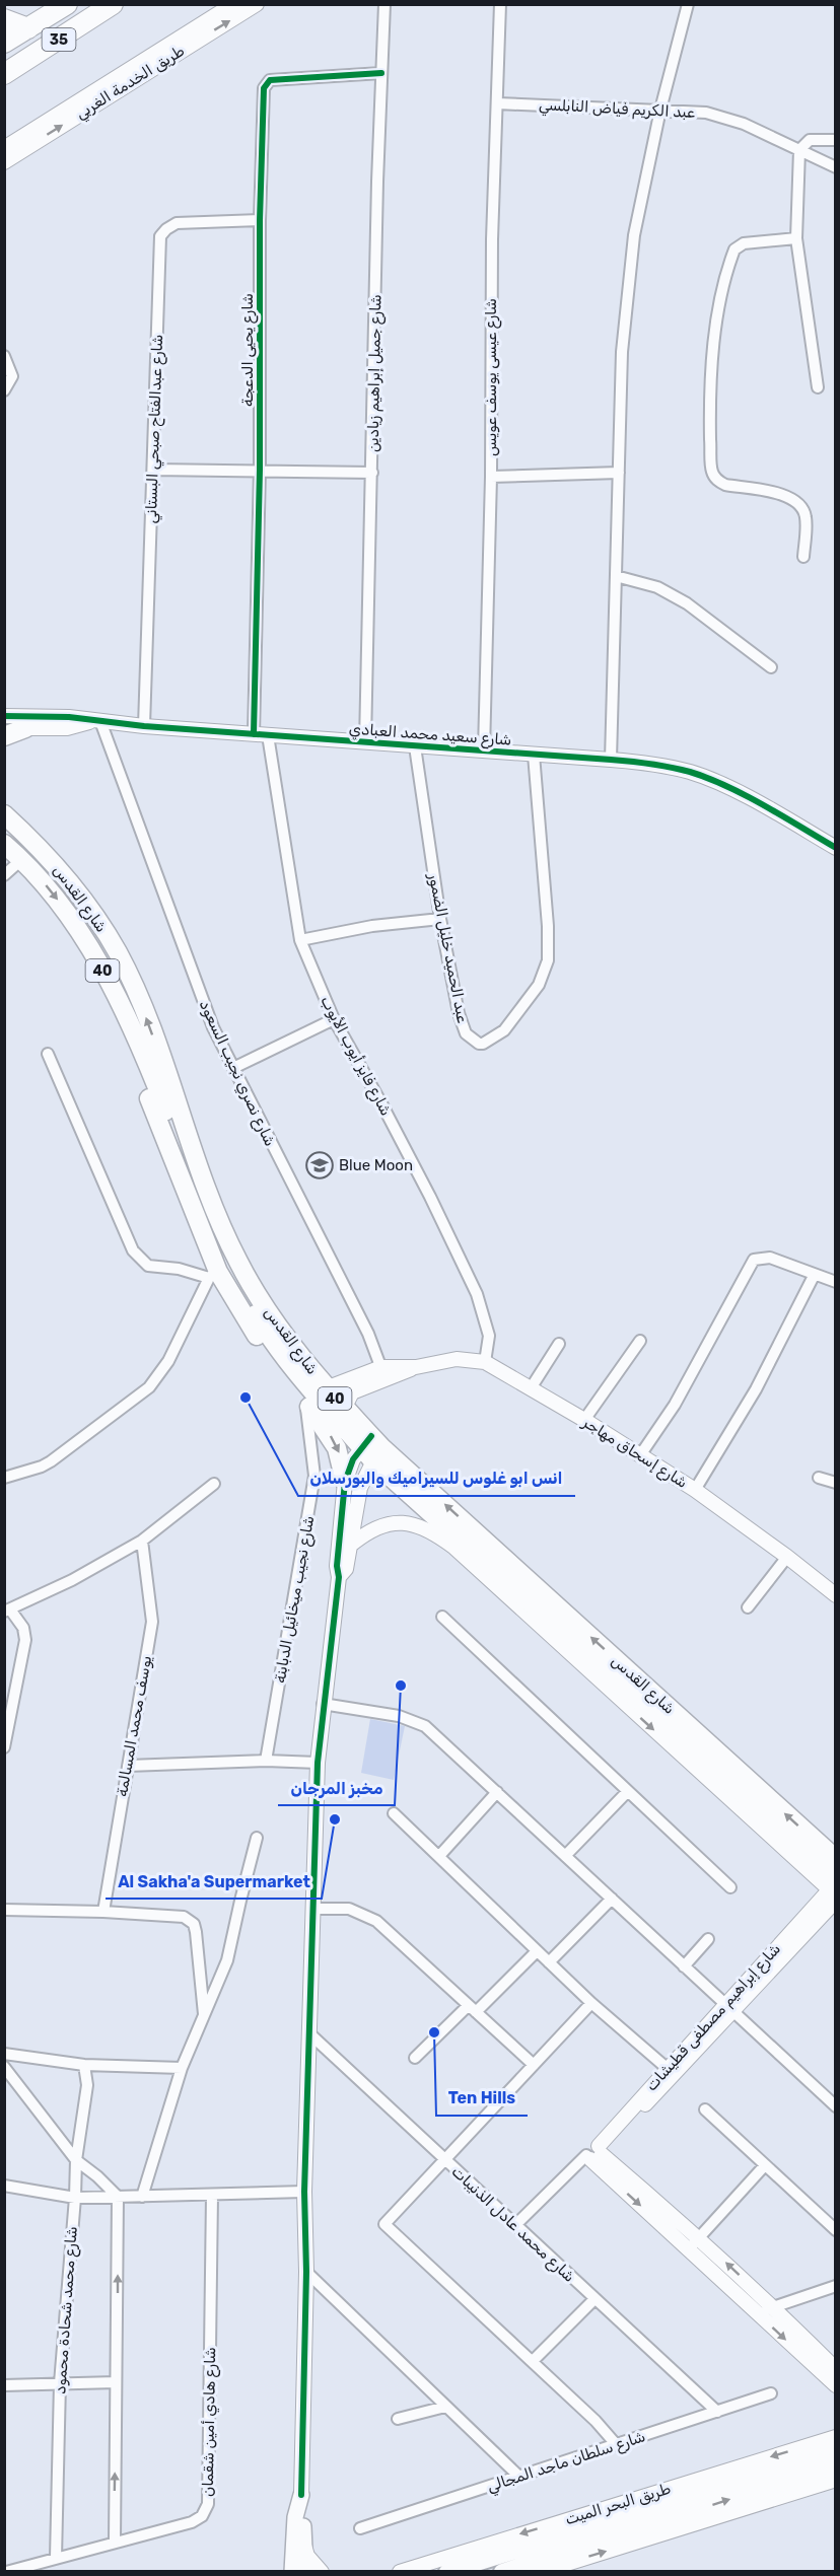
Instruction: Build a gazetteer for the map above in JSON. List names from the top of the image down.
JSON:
{
  "streets": {
    "highway": ["35", "شارع القدس", "40"],
    "main road": ["طريق البحر الميت"],
    "street": [
      "طريق الخدمة الغربي",
      "عبد الكريم فياض النابلسي",
      "شارع يحيى الدعجة",
      "شارع جميل إبراهيم زيادين",
      "شارع عيسى يوسف عويس",
      "شارع عبدالفتاح صبحي البستاني",
      "شارع سعيد محمد العبادي",
      "عبد الحميد خليل الضمور",
      "شارع فايز أيوب الأيوب",
      "شارع نصري نجيب السعود",
      "شارع إسحاق مهاجر",
      "شارع نجيب ميخائيل الدبابنة",
      "يوسف محمد المسالمة",
      "شارع إبراهيم مصطفى قطيشات",
      "شارع محمد عادل الذنيبات",
      "شارع محمد شحادة محمود",
      "شارع هادي أمين شقمان",
      "شارع سلطان ماجد المجالي"
    ]
  },
  "crossings": [
    ["عبد الكريم فياض النابلسي", "شارع عيسى يوسف عويس"],
    ["شارع يحيى الدعجة", "شارع جميل إبراهيم زيادين"],
    ["شارع يحيى الدعجة", "شارع عبدالفتاح صبحي البستاني"],
    ["شارع يحيى الدعجة", "شارع سعيد محمد العبادي"],
    ["شارع يحيى الدعجة", "شارع فايز أيوب الأيوب"],
    ["شارع جميل إبراهيم زيادين", "شارع سعيد محمد العبادي"],
    ["شارع عيسى يوسف عويس", "شارع سعيد محمد العبادي"],
    ["شارع عبدالفتاح صبحي البستاني", "شارع سعيد محمد العبادي"],
    ["شارع سعيد محمد العبادي", "عبد الحميد خليل الضمور"],
    ["شارع سعيد محمد العبادي", "شارع فايز أيوب الأيوب"],
    ["شارع سعيد محمد العبادي", "شارع نصري نجيب السعود"],
    ["شارع القدس", "شارع إسحاق مهاجر"],
    ["شارع القدس", "شارع إبراهيم مصطفى قطيشات"],
    ["شارع فايز أيوب الأيوب", "شارع إسحاق مهاجر"],
    ["شارع نصري نجيب السعود", "شارع إسحاق مهاجر"],
    ["شارع محمد عادل الذنيبات", "شارع سلطان ماجد المجالي"],
    ["شارع محمد شحادة محمود", "شارع هادي أمين شقمان"]
  ],
  "places": {
    "school or university": ["Blue Moon"],
    "other": [
      "انس ابو غلوس للسيراميك والبورسلان",
      "مخبز المرجان",
      "Al Sakha'a Supermarket",
      "Ten Hills"
    ]
  }
}
